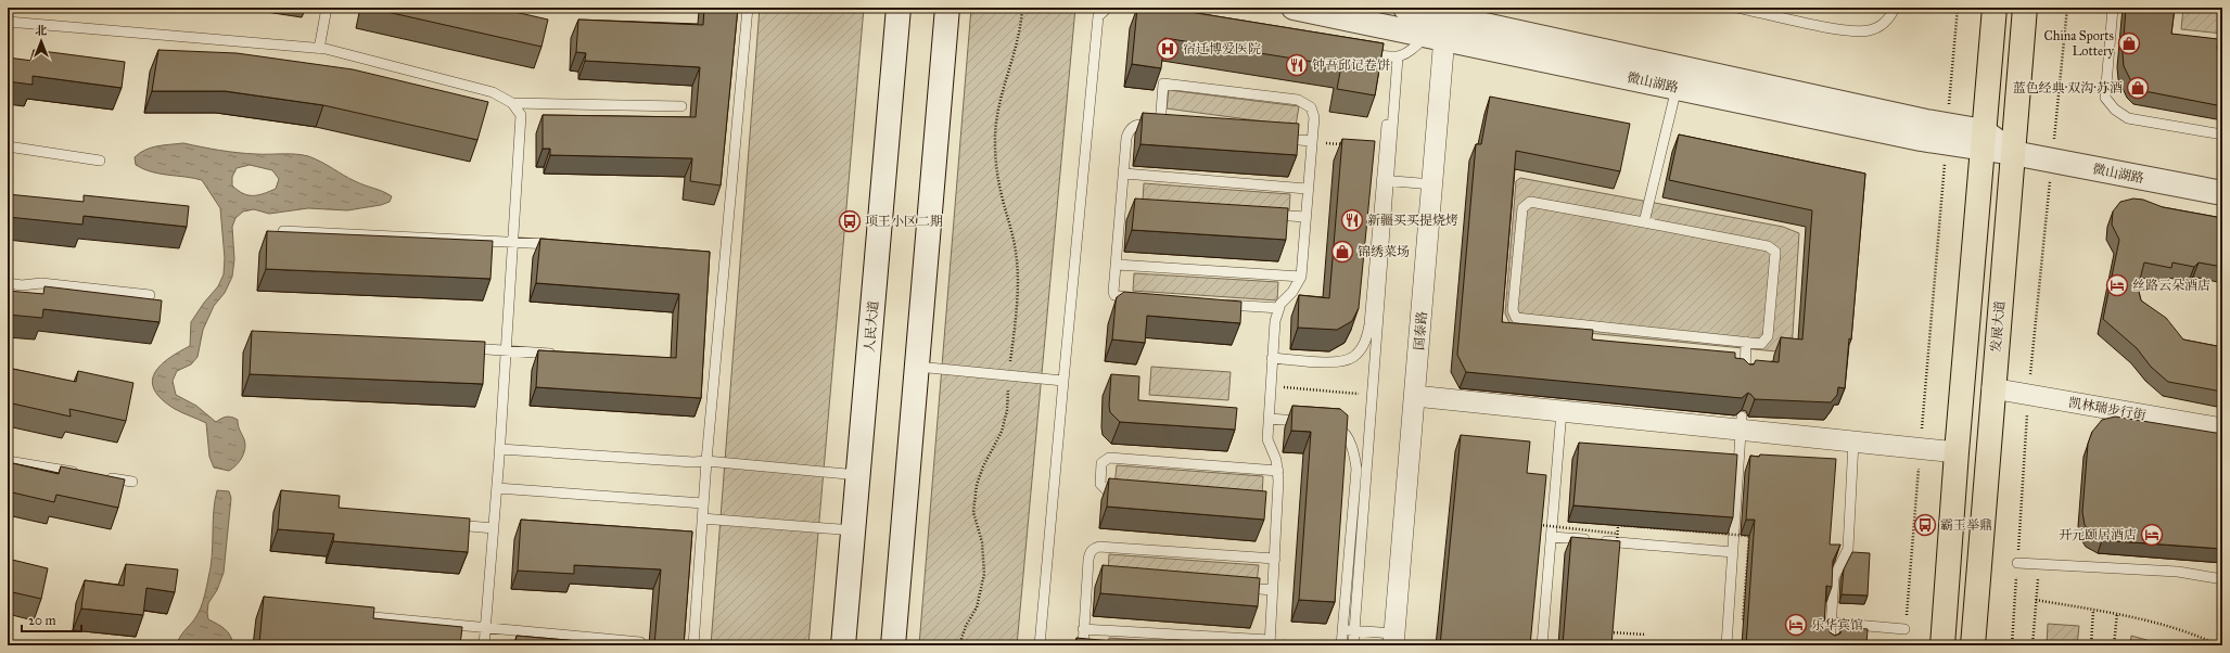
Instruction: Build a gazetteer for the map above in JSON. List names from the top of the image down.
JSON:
{
  "streets": {
    "main road": ["发展大道"],
    "street": [
      "微山湖路",
      "人民大道",
      "国泰路",
      "凯林瑞步行街"
    ]
  },
  "crossings": [
    ["微山湖路", "发展大道"],
    ["微山湖路", "国泰路"],
    ["发展大道", "凯林瑞步行街"]
  ],
  "places": {
    "shop": ["China Sports Lottery", "蓝色经典·双沟·苏酒", "锦绣菜场"],
    "hospital": ["宿迁博爱医院"],
    "restaurant": ["钟吾邱记卷饼", "新疆买买提烧烤"],
    "bus stop": ["项王小区二期", "霸王举鼎"],
    "hotel": ["丝路云朵酒店", "开元颐居酒店", "乐华宾馆"]
  },
  "scale_bar": "20 m",
  "north": "top"
}
